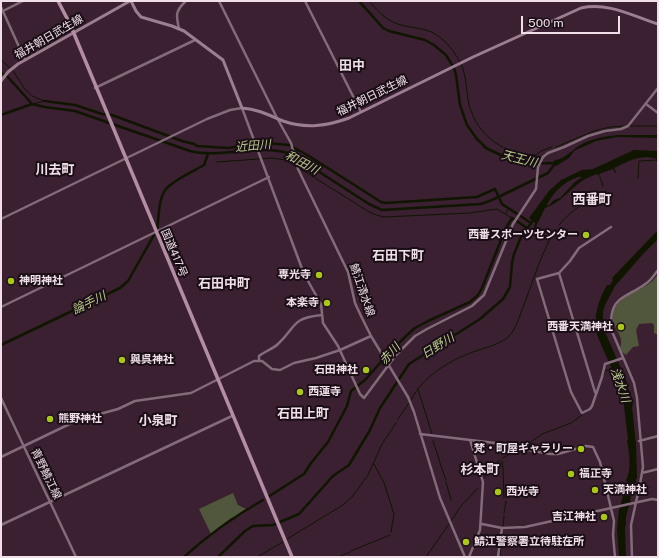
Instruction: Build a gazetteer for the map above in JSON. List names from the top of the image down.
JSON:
{
  "streets": {
    "highway": ["国道417号"],
    "main road": ["福井朝日武生線"],
    "street": ["鯖江清水線", "青野鯖江線"]
  },
  "crossings": [
    ["福井朝日武生線", "国道417号"],
    ["福井朝日武生線", "鯖江清水線"]
  ],
  "districts": [
    "田中",
    "川去町",
    "西番町",
    "石田下町",
    "石田中町",
    "石田上町",
    "小泉町",
    "杉本町"
  ],
  "water": [
    "近田川",
    "天王川",
    "和田川",
    "論手川",
    "日野川",
    "赤川",
    "浅水川"
  ],
  "places": [
    "西番スポーツセンター",
    "専光寺",
    "神明神社",
    "本楽寺",
    "西番天満神社",
    "與呉神社",
    "石田神社",
    "西蓮寺",
    "熊野神社",
    "梵・町屋ギャラリー",
    "福正寺",
    "天満神社",
    "西光寺",
    "吉江神社",
    "鯖江警察署立待駐在所"
  ],
  "scale_bar": "500 m"
}
